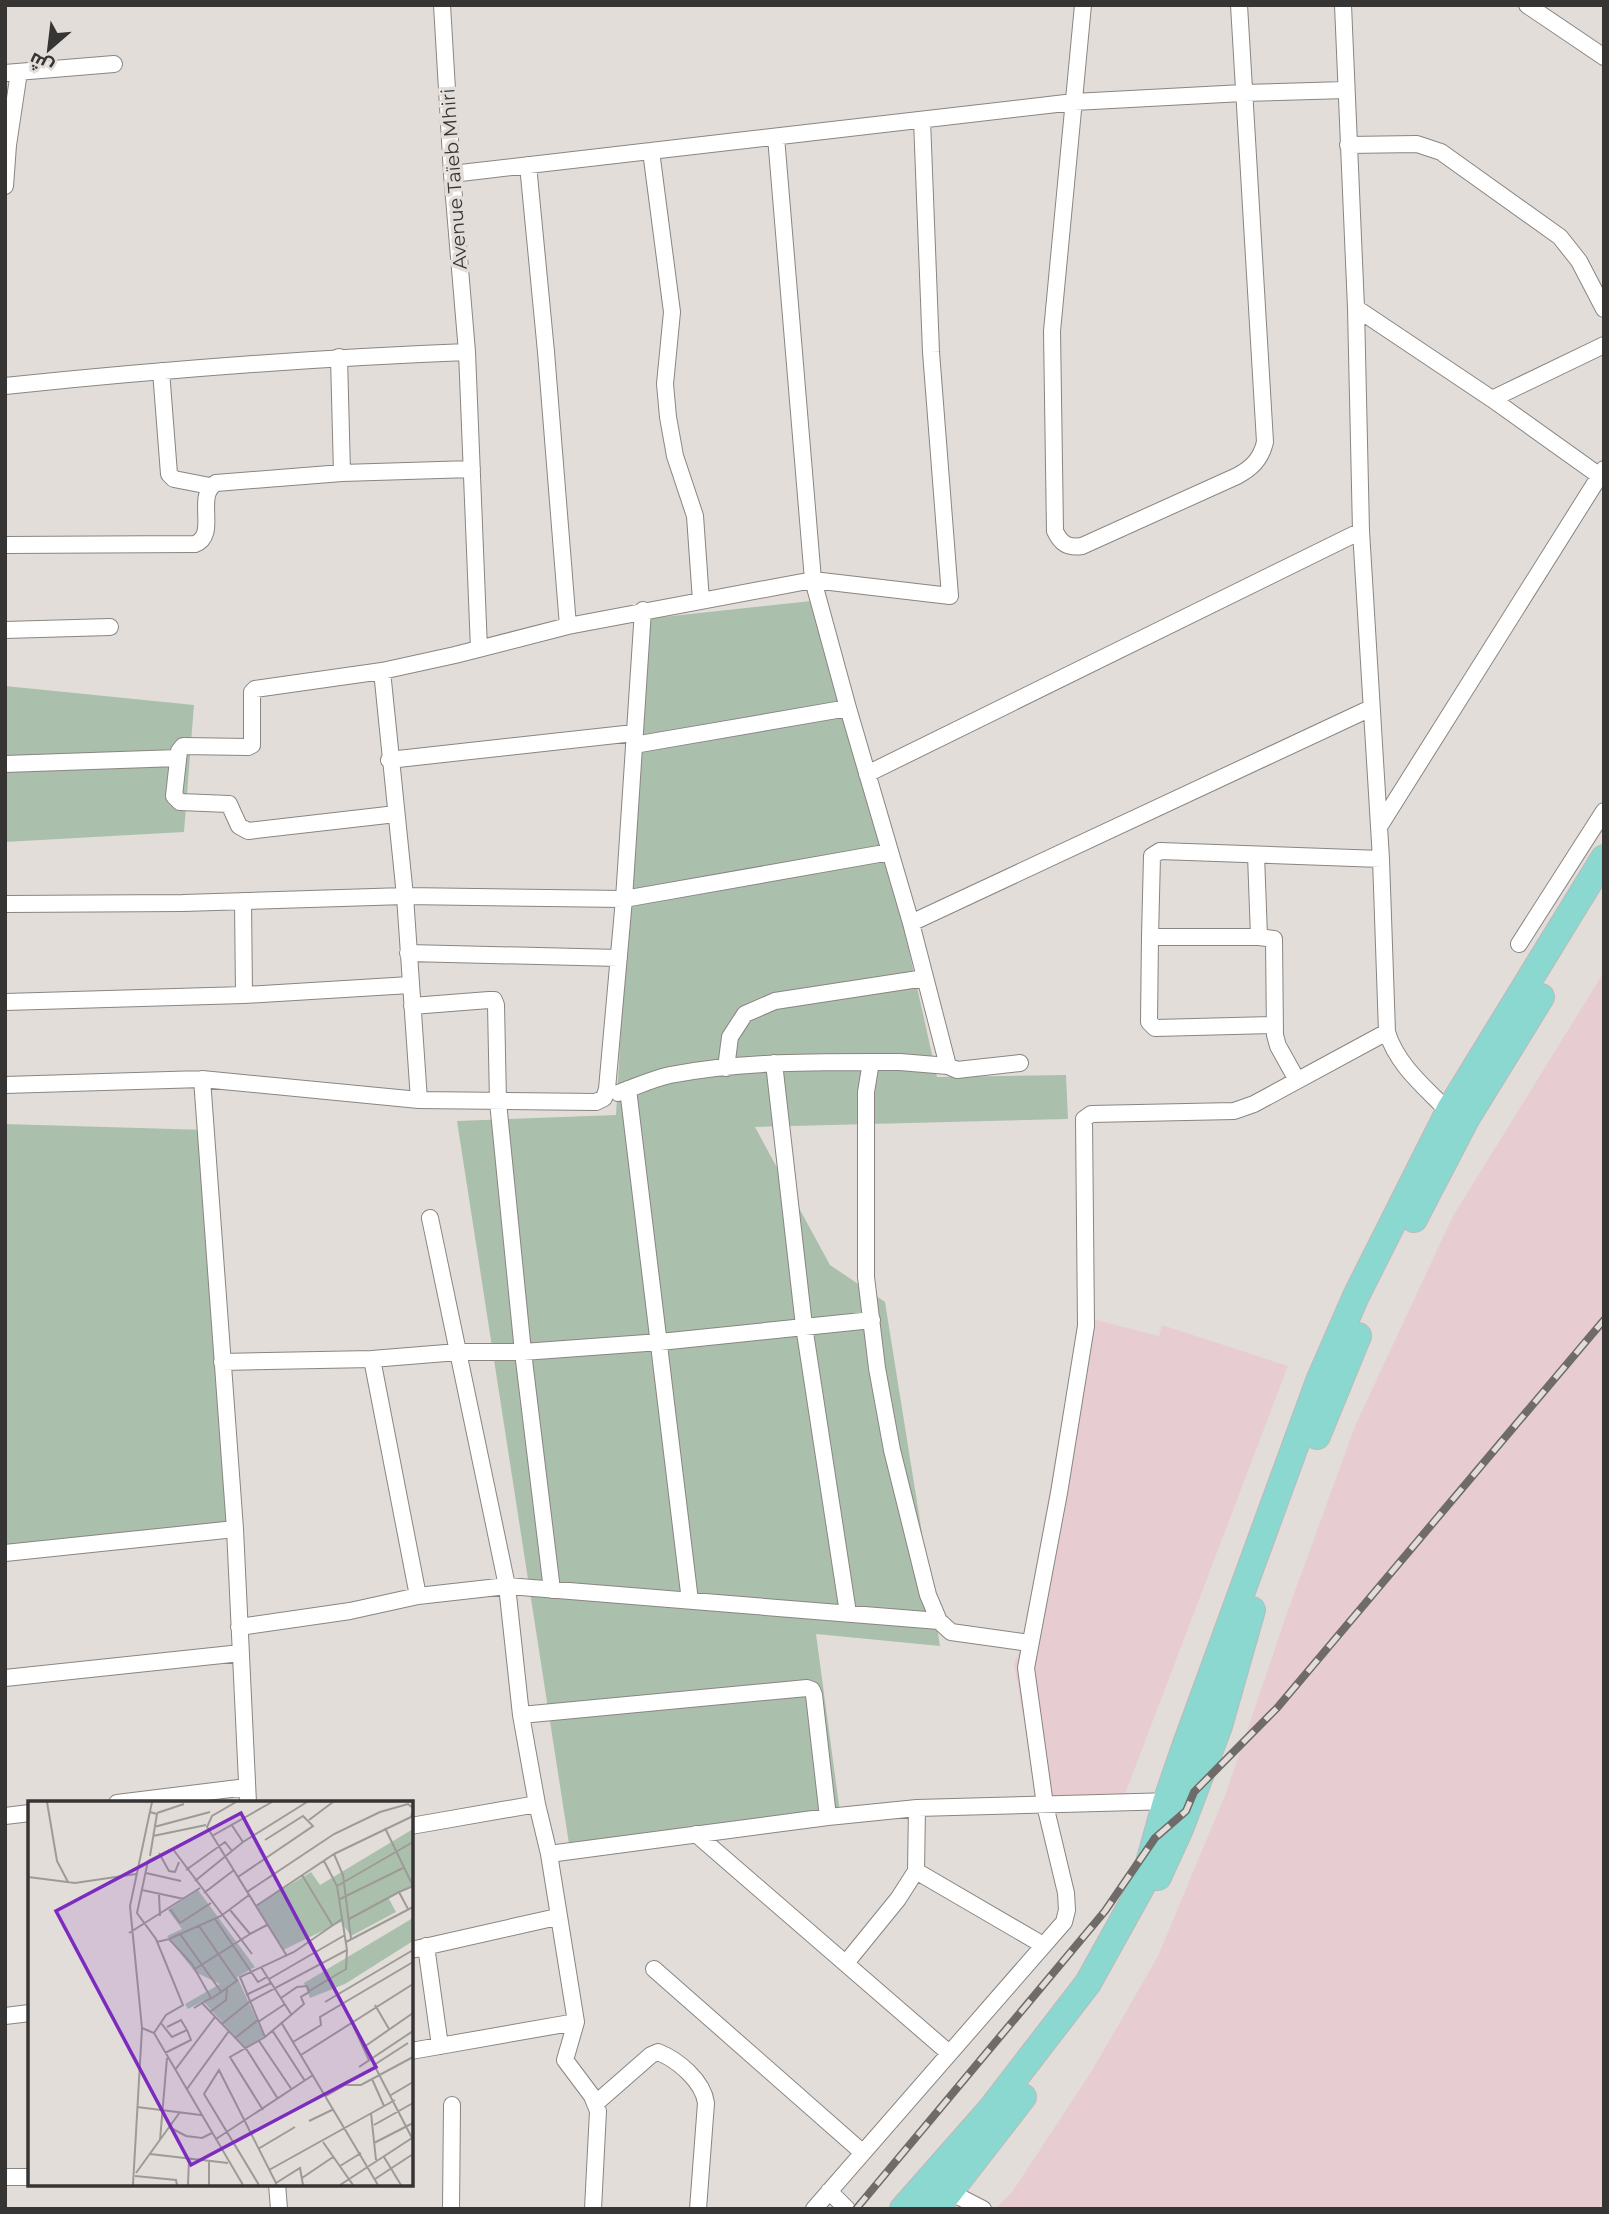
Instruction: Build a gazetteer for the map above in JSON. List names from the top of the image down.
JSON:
{
  "streets": {
    "street": ["Avenue Taïeb Mhiri"]
  },
  "north": "bottom left"
}
